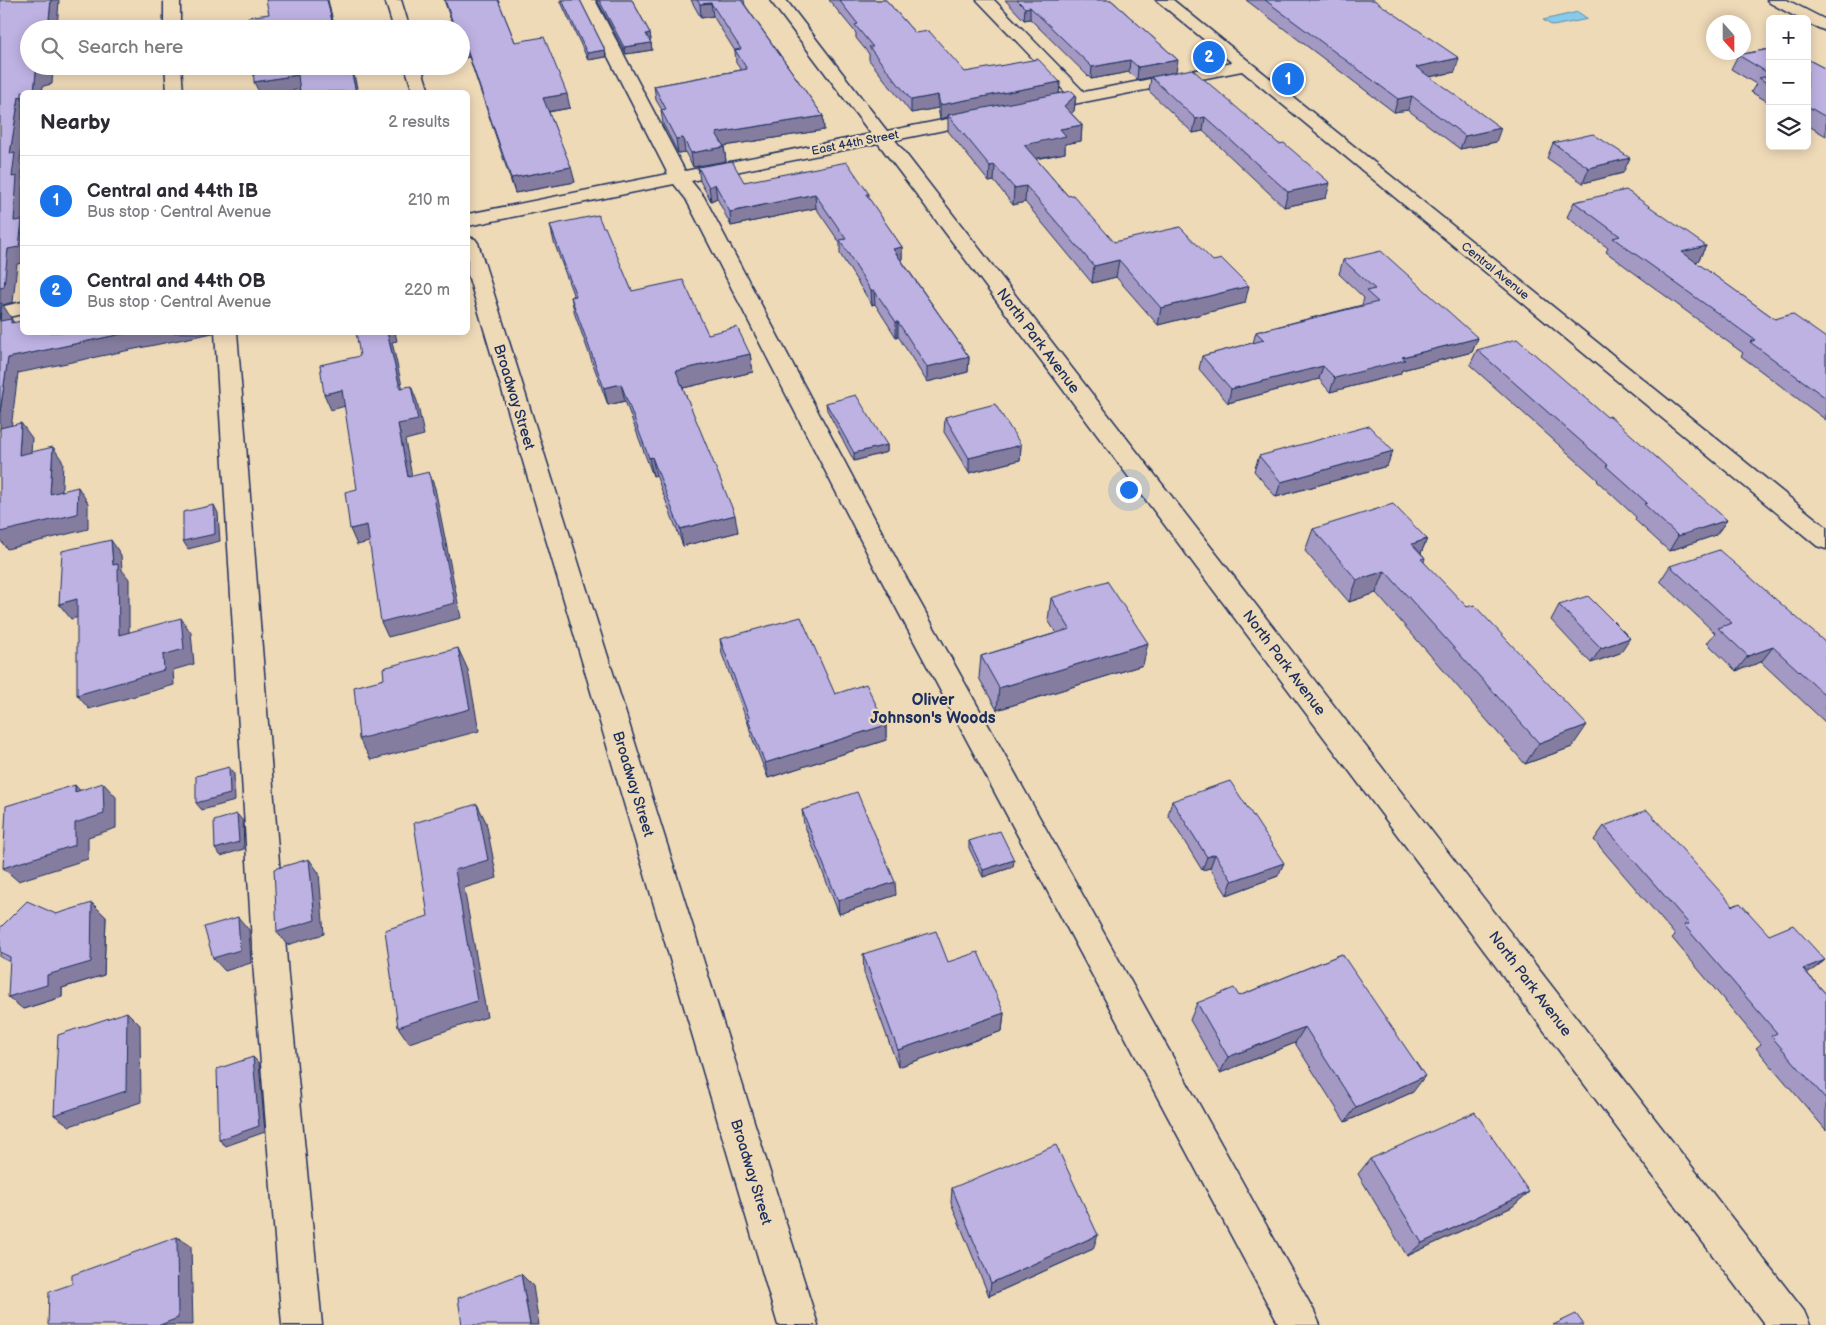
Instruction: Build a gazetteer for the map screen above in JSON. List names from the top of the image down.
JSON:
{
  "streets": {
    "street": [
      "East 44th Street",
      "Central Avenue",
      "North Park Avenue",
      "Broadway Street"
    ]
  },
  "crossings": [
    ["East 44th Street", "North Park Avenue"]
  ],
  "districts": ["Oliver Johnson's Woods"],
  "north": "bottom",
  "page": {
    "map_buttons": ["+", "−"],
    "search": "Search here",
    "pins": ["2", "1"],
    "heading": ["Nearby", "2 results"],
    "list": [
      {
        "mark": "1",
        "name": "Central and 44th IB",
        "note": "Bus stop · Central Avenue",
        "value": "210 m"
      },
      {
        "mark": "2",
        "name": "Central and 44th OB",
        "note": "Bus stop · Central Avenue",
        "value": "220 m"
      }
    ]
  }
}
